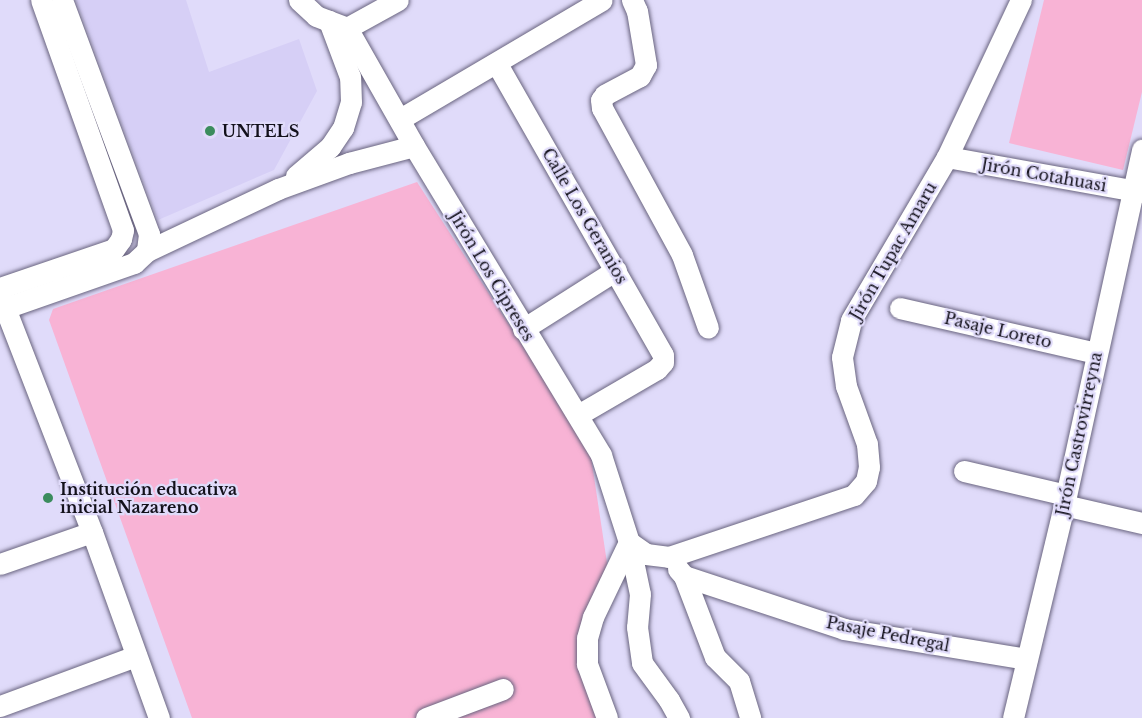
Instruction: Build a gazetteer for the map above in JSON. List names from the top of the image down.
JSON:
{
  "streets": {
    "street": [
      "Jirón Cotahuasi",
      "Calle Los Geranios",
      "Jirón Tupac Amaru",
      "Jirón Los Cipreses",
      "Pasaje Loreto",
      "Jirón Castrovirreyna",
      "Pasaje Pedregal"
    ]
  },
  "crossings": [
    ["Jirón Cotahuasi", "Jirón Tupac Amaru"],
    ["Jirón Cotahuasi", "Jirón Castrovirreyna"],
    ["Calle Los Geranios", "Jirón Los Cipreses"],
    ["Pasaje Loreto", "Jirón Castrovirreyna"],
    ["Jirón Castrovirreyna", "Pasaje Pedregal"]
  ],
  "places": ["UNTELS", "Institución educativa inicial Nazareno"]
}
